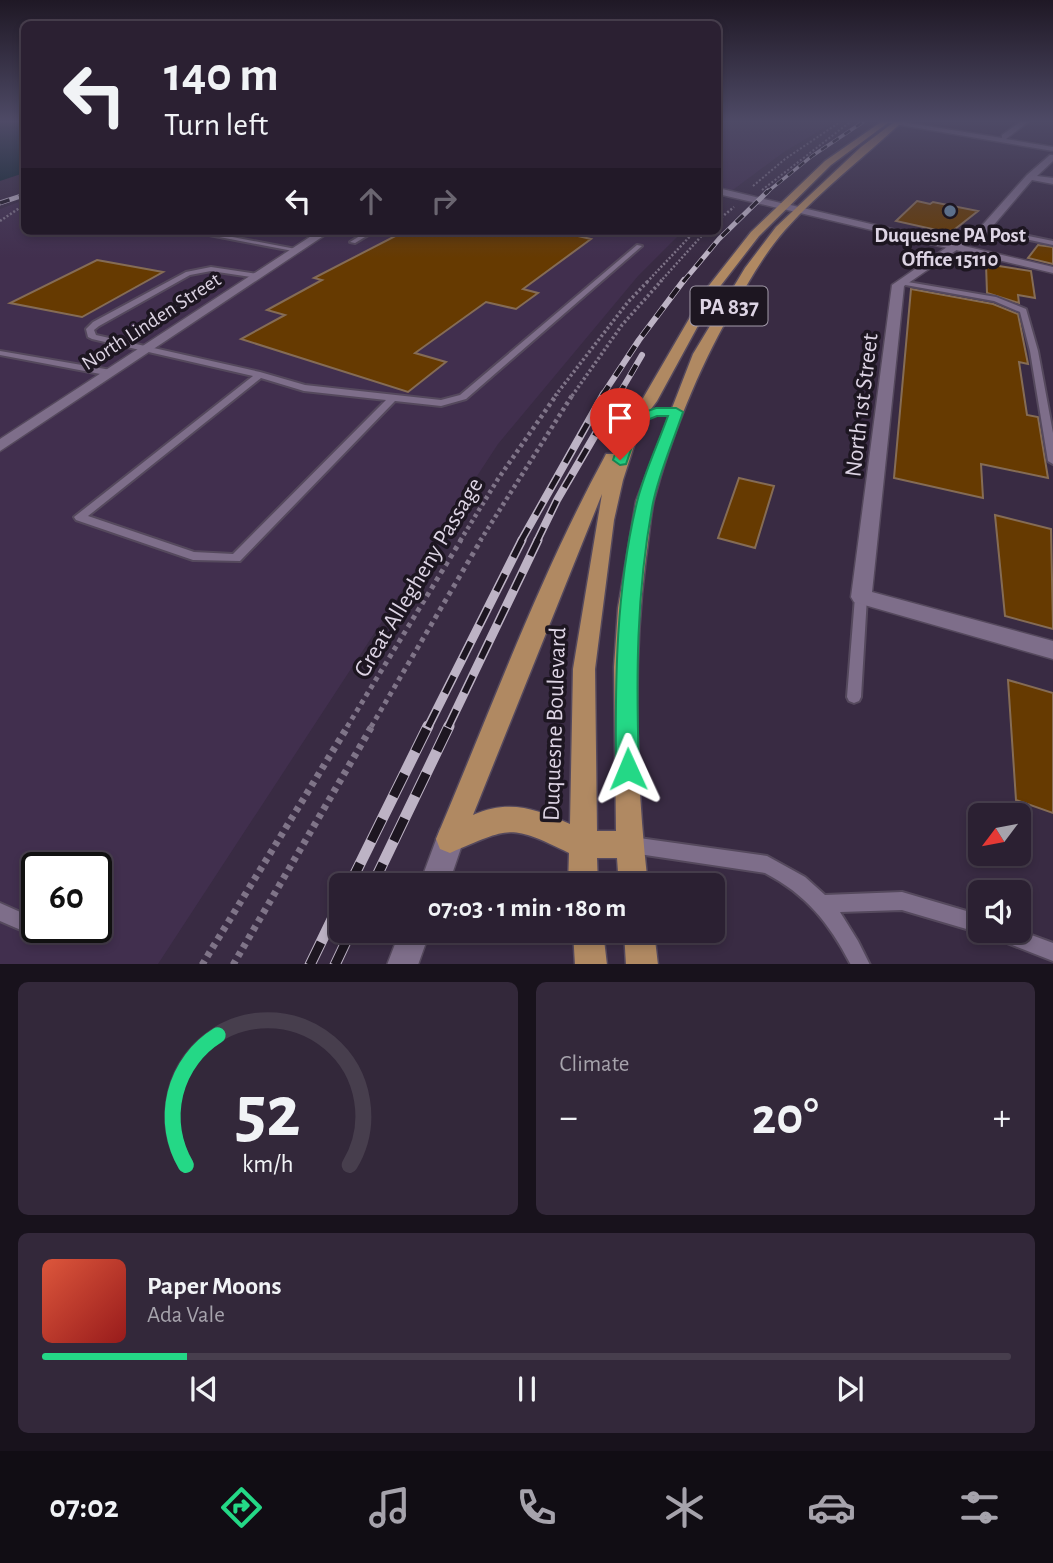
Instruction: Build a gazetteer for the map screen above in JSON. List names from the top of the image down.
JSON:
{
  "streets": {
    "main road": ["PA 837", "Duquesne Boulevard"],
    "street": ["North Linden Street", "North 1st Street"],
    "path": ["Great Allegheny Passage"]
  },
  "crossings": [
    ["PA 837", "Duquesne Boulevard"]
  ],
  "places": ["Duquesne PA Post Office 15110"],
  "north": "bottom left",
  "page": {
    "turn": ["140 m", "Turn left"],
    "limit": "60",
    "trip": "07:03 · 1 min · 180 m",
    "tile": "Climate",
    "heat": ["−", "20°", "+"],
    "song": ["Paper Moons", "Ada Vale"],
    "tabs": "07:02",
    "gauge": ["52", "km/h"]
  }
}
